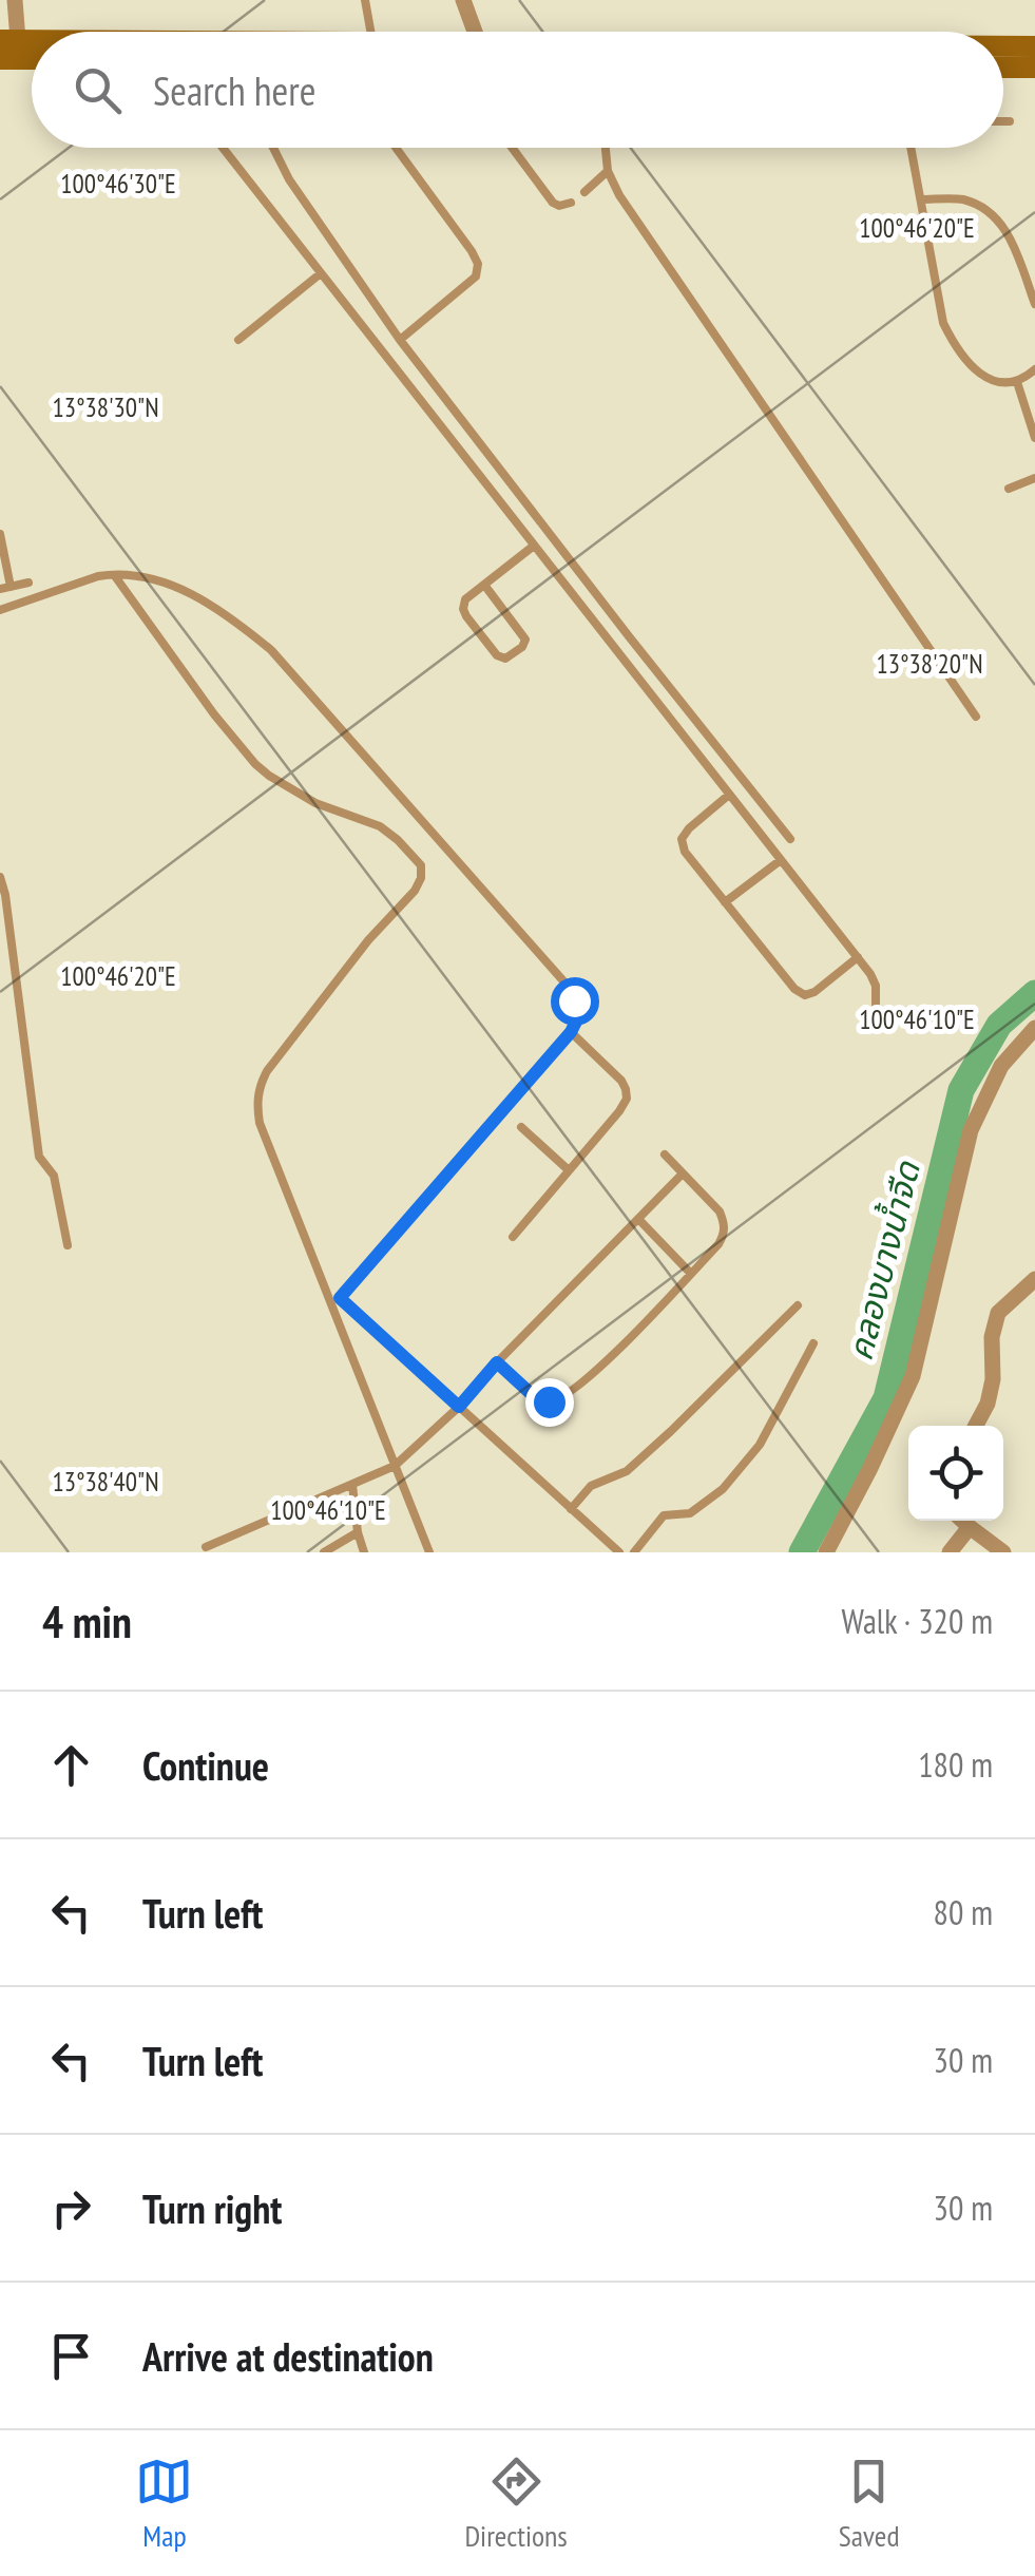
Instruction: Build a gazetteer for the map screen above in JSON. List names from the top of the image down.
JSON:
{
  "water": ["คลองบางน้ำจืด"],
  "page": {
    "search": "Search here",
    "heading": ["4 min", "Walk · 320 m"],
    "list": [
      ["Continue", "180 m"],
      ["Turn left", "80 m"],
      ["Turn left", "30 m"],
      ["Turn right", "30 m"],
      "Arrive at destination"
    ],
    "nav": ["Map", "Directions", "Saved"]
  },
  "coordinates": [
    "100°46'30\"E",
    "100°46'20\"E",
    "13°38'30\"N",
    "13°38'20\"N",
    "100°46'10\"E",
    "13°38'40\"N"
  ]
}
